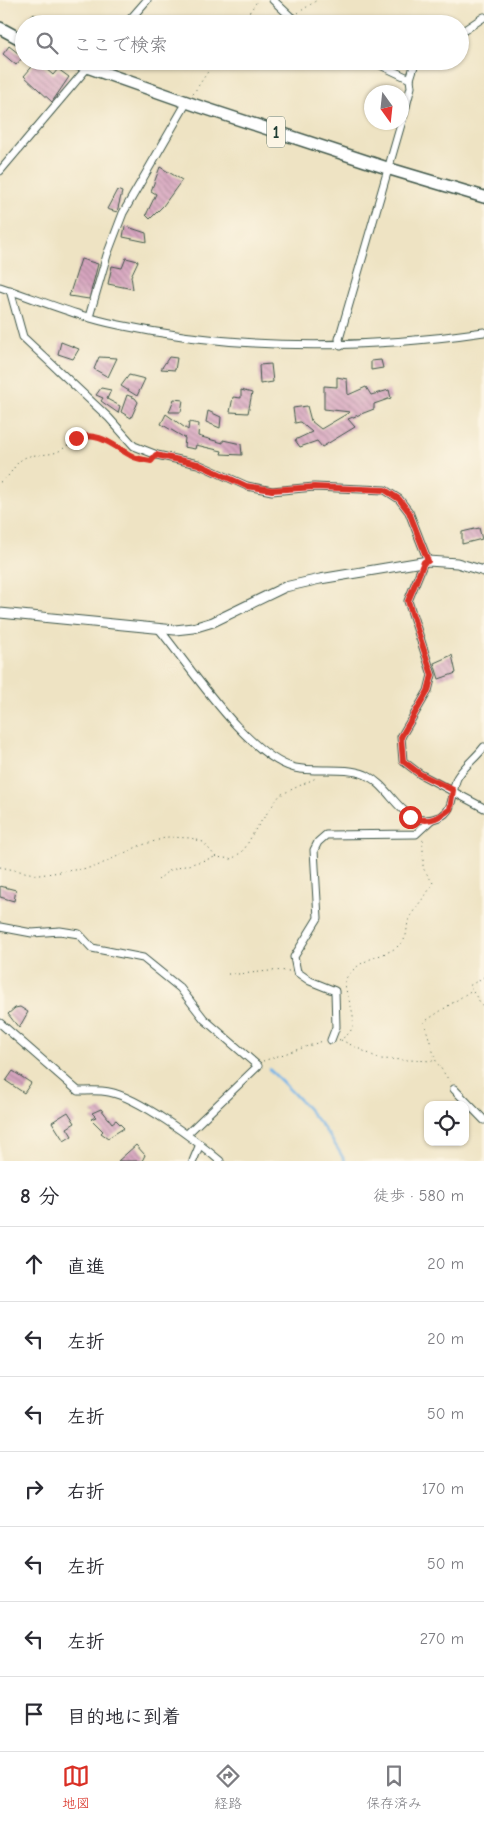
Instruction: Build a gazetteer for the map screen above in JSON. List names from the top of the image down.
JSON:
{
  "streets": {
    "main road": ["1"]
  },
  "north": "bottom",
  "page": {
    "search": "ここで検索",
    "heading": ["8 分", "徒歩 · 580 m"],
    "list": [
      ["直進", "20 m"],
      ["左折", "20 m"],
      ["左折", "50 m"],
      ["右折", "170 m"],
      ["左折", "50 m"],
      ["左折", "270 m"],
      "目的地に到着"
    ],
    "nav": ["地図", "経路", "保存済み"]
  }
}
